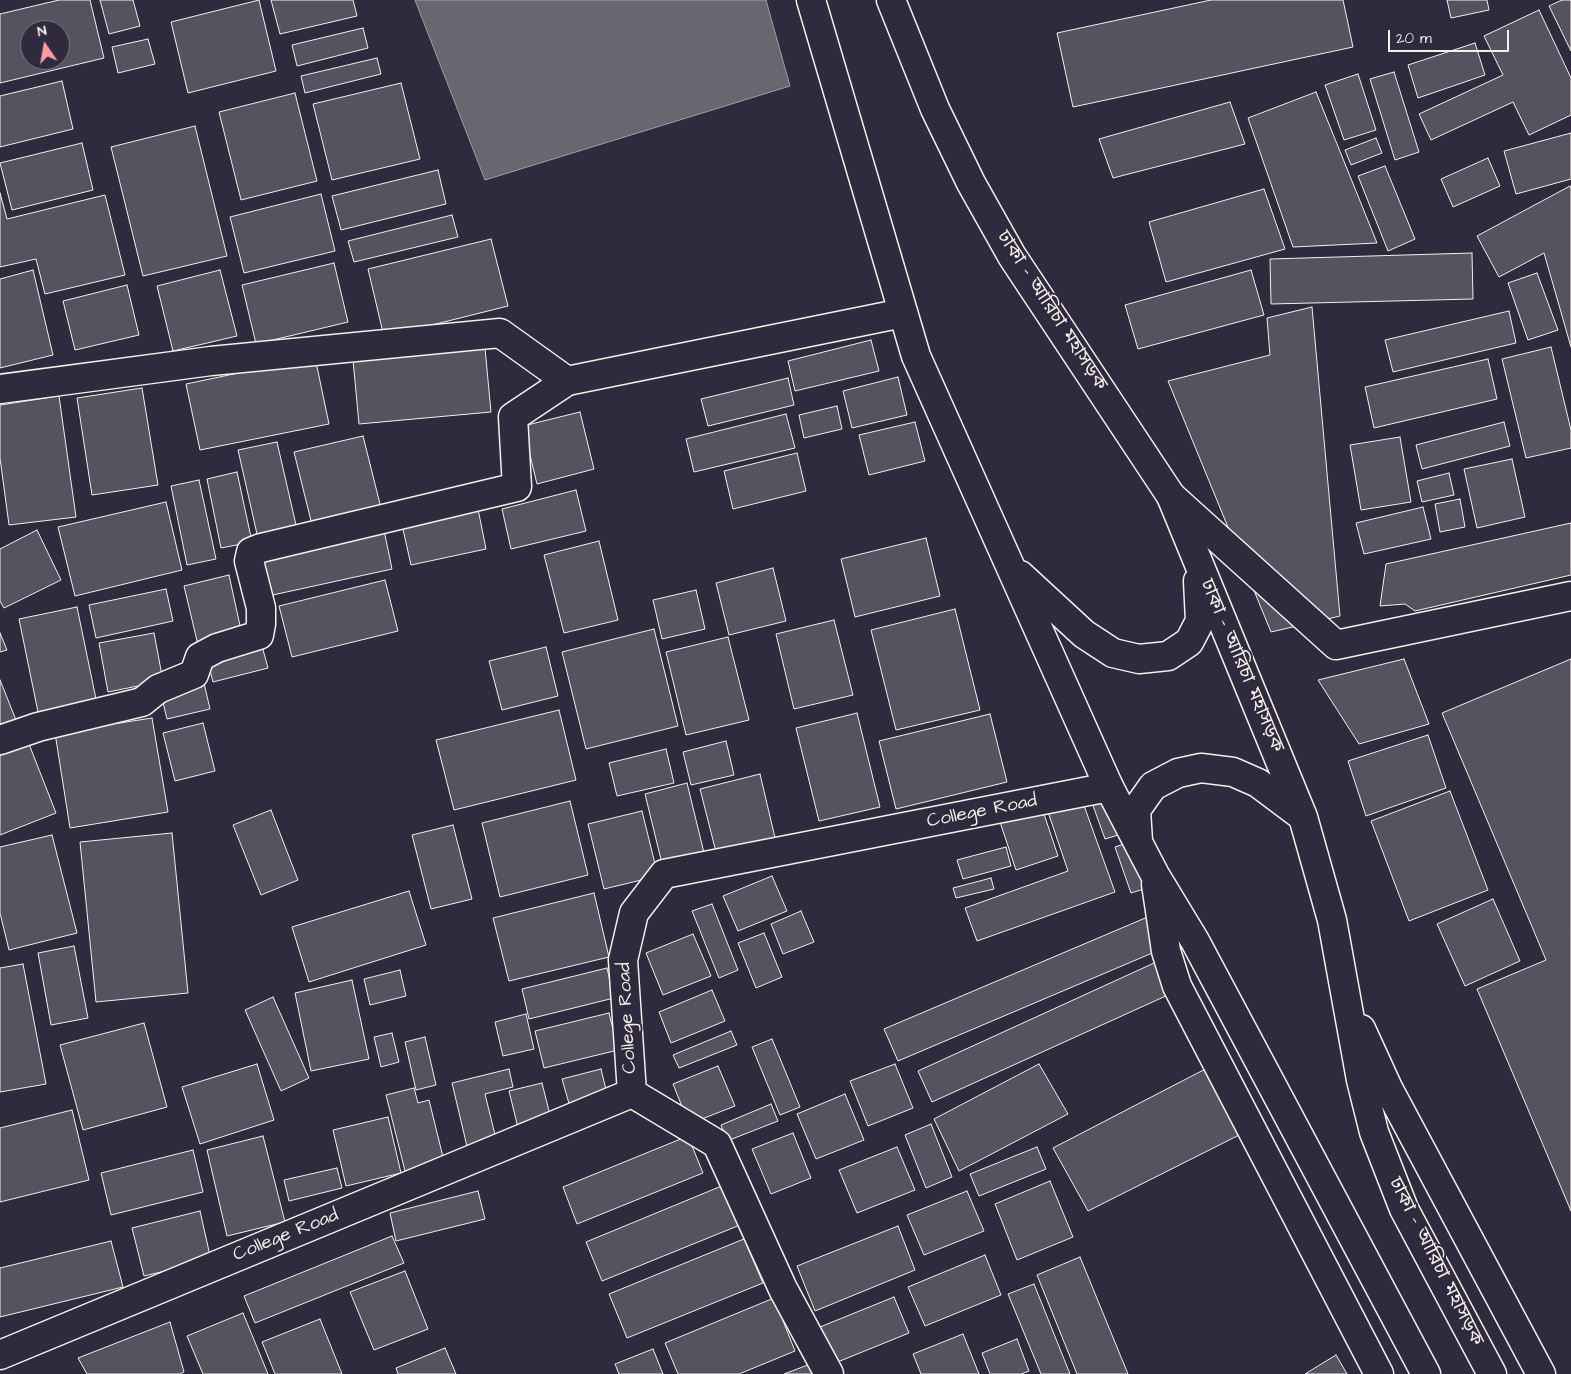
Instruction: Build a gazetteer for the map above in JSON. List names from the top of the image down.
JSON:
{
  "streets": {
    "main road": ["ঢাকা - আরিচা মহাসড়ক", "College Road"]
  },
  "scale_bar": "20 m",
  "north": "top"
}
